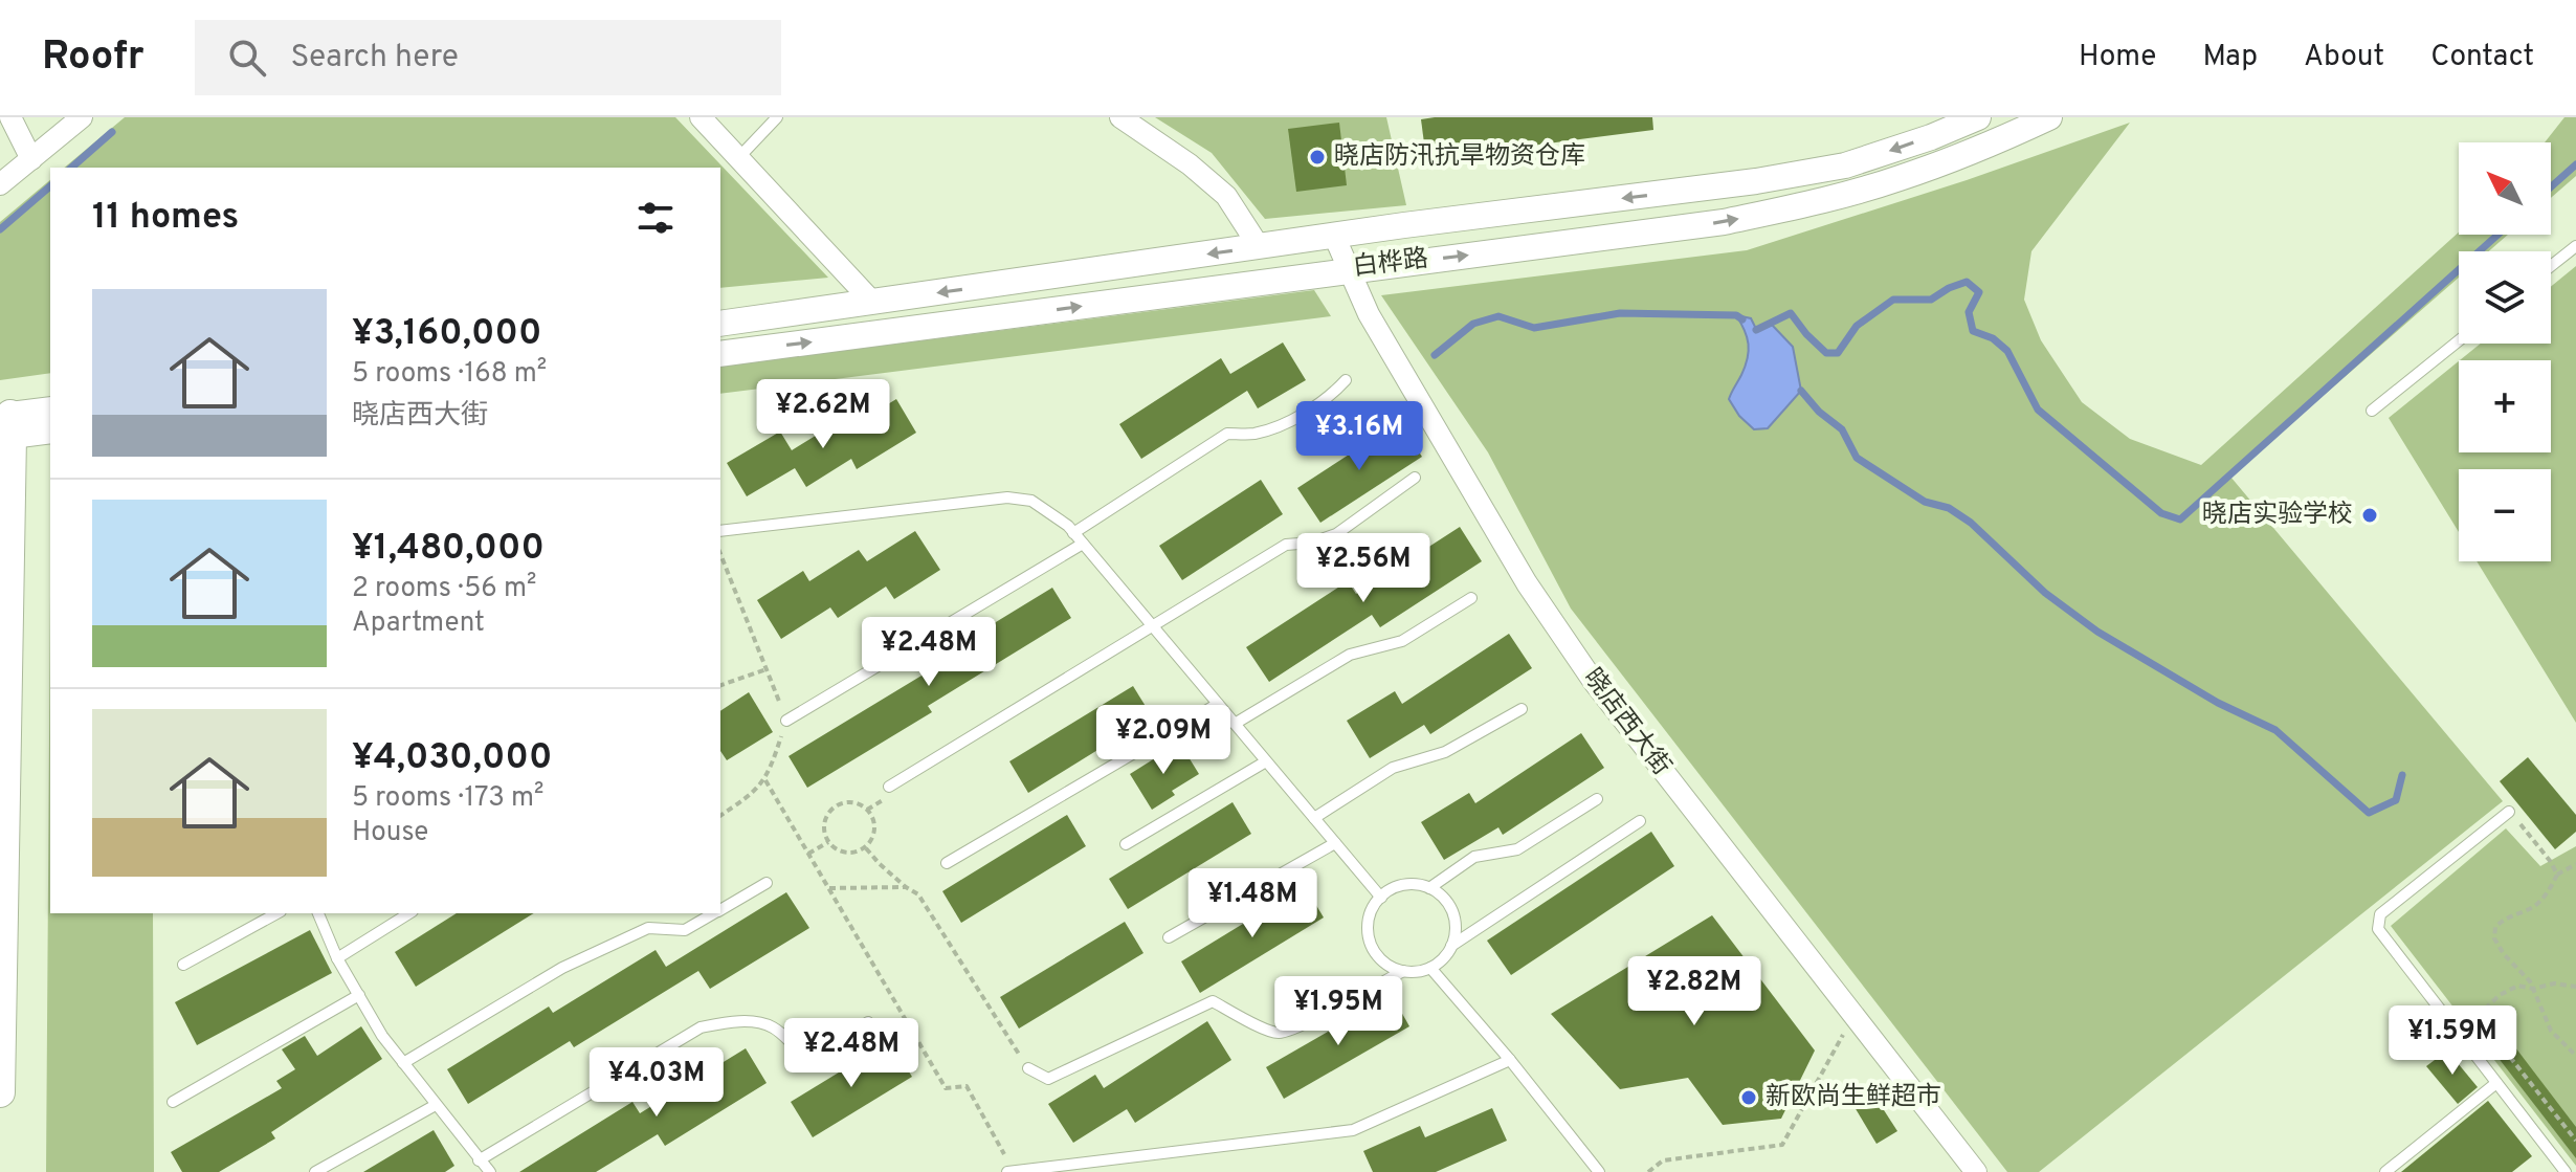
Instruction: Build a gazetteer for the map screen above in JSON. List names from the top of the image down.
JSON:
{
  "streets": {
    "street": ["白桦路", "晓店西大街"]
  },
  "crossings": [
    ["白桦路", "晓店西大街"]
  ],
  "places": ["晓店防汛抗旱物资仓库", "晓店实验学校", "新欧尚生鲜超市"],
  "north": "top left",
  "page": {
    "header": "Roofr",
    "search": "Search here",
    "nav": [
      "Home",
      "Map",
      "About",
      "Contact"
    ],
    "map_buttons": ["+", "−"],
    "heading": "11 homes",
    "list": [
      {
        "name": "¥3,160,000",
        "note": "5 rooms · 168 m² · 晓店西大街"
      },
      {
        "name": "¥1,480,000",
        "note": "2 rooms · 56 m² · Apartment"
      },
      {
        "name": "¥4,030,000",
        "note": "5 rooms · 173 m² · House"
      }
    ],
    "price": [
      "¥2.62M",
      "¥3.16M",
      "¥2.56M",
      "¥2.48M",
      "¥2.09M",
      "¥1.48M",
      "¥2.82M",
      "¥1.95M",
      "¥1.59M",
      "¥2.48M",
      "¥4.03M"
    ]
  }
}
